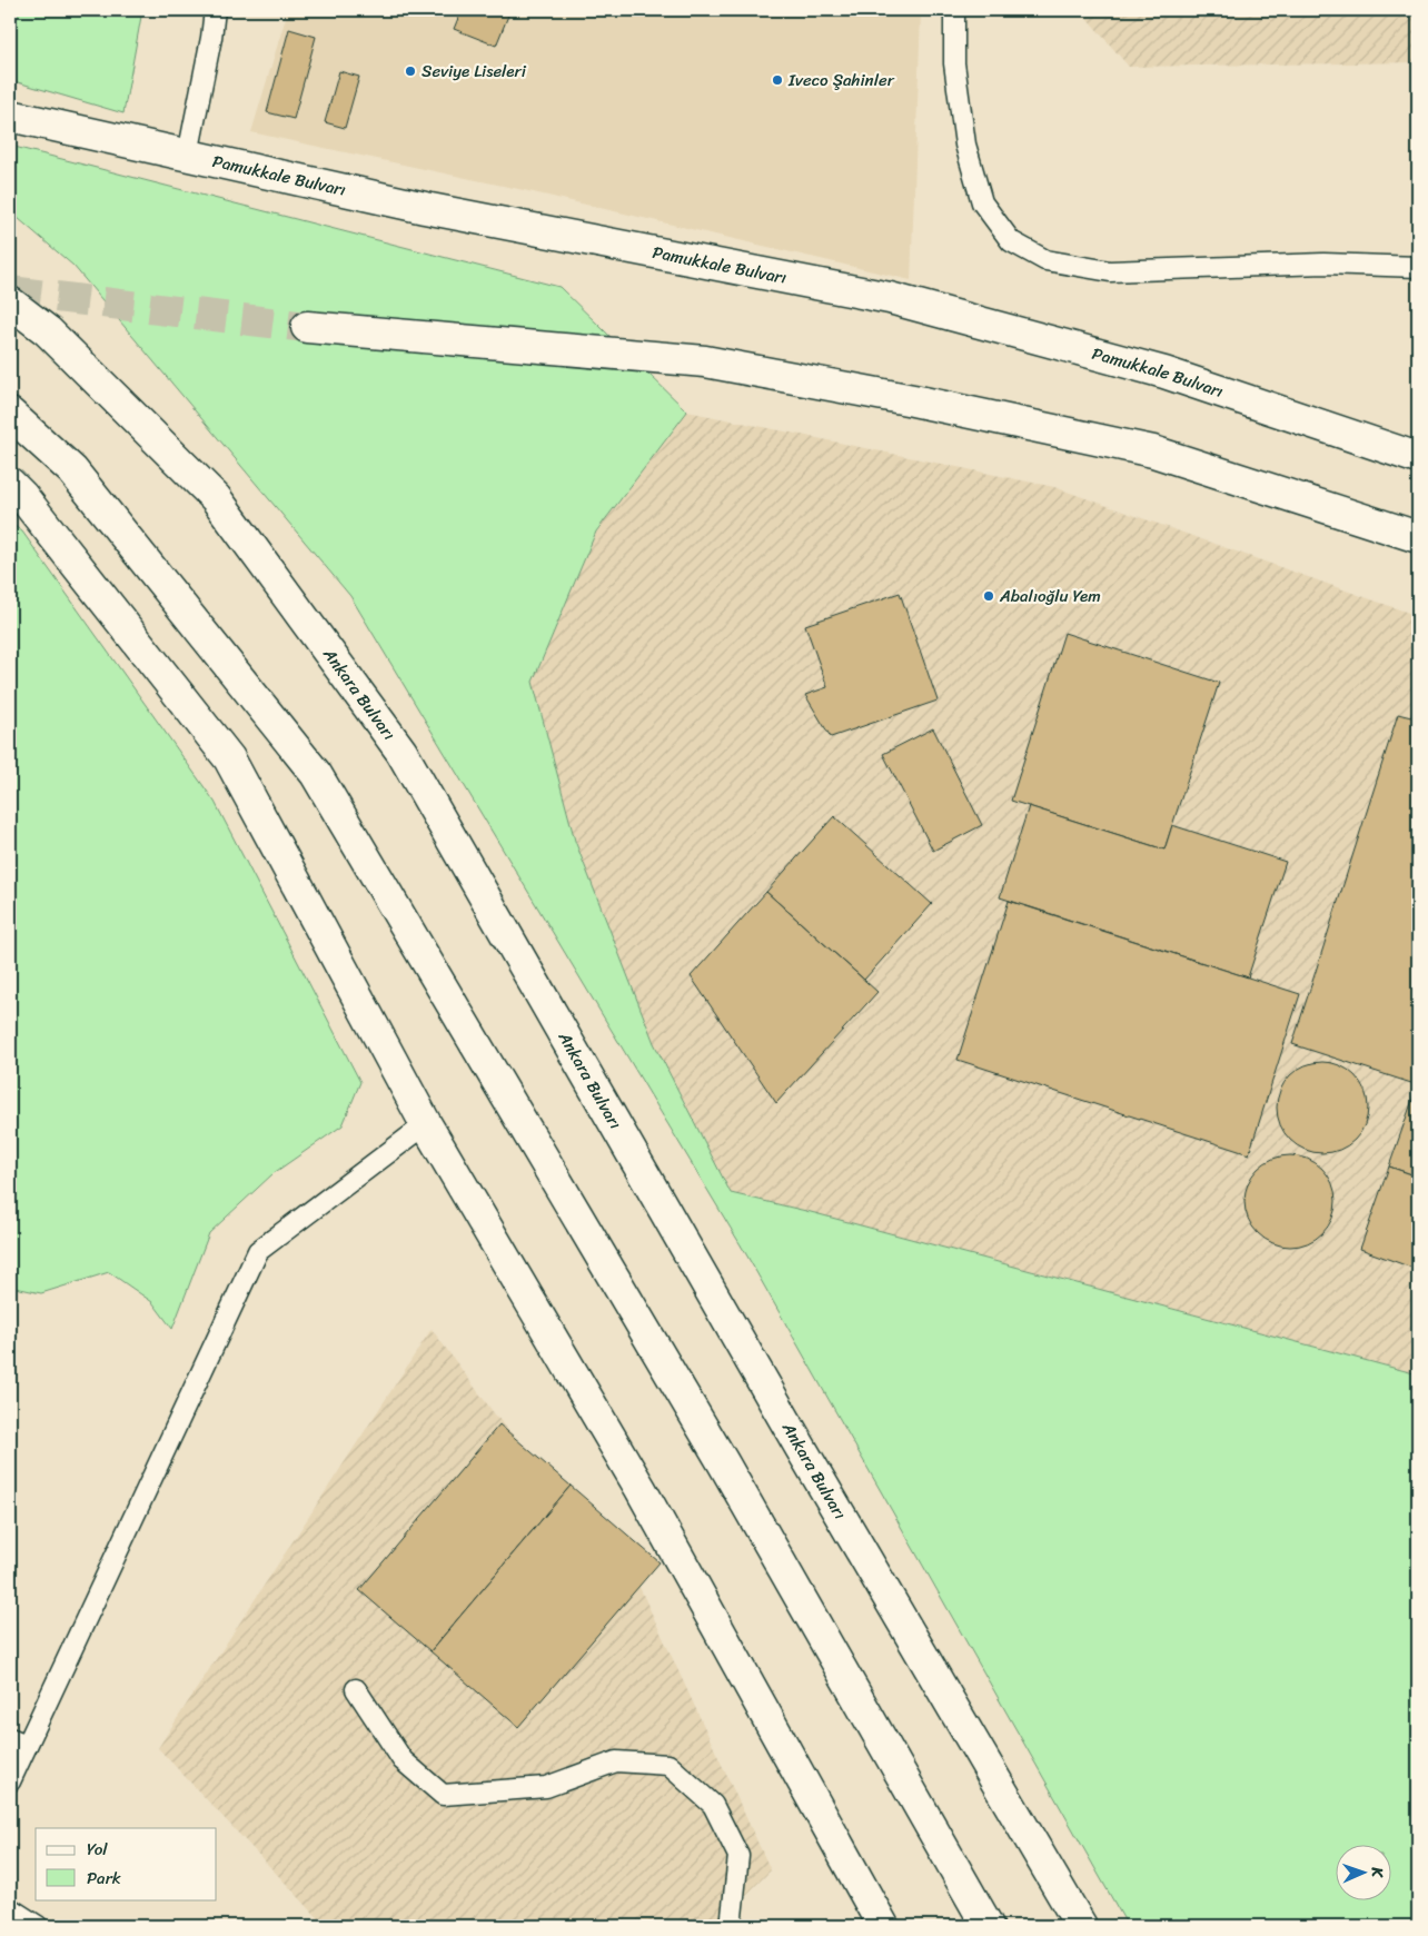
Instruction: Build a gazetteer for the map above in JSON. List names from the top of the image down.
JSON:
{
  "streets": {
    "main road": ["Pamukkale Bulvarı", "Ankara Bulvarı"]
  },
  "places": ["Seviye Liseleri", "Iveco Şahinler", "Abalıoğlu Yem"],
  "legend": ["Yol", "Park"],
  "north": "right"
}
